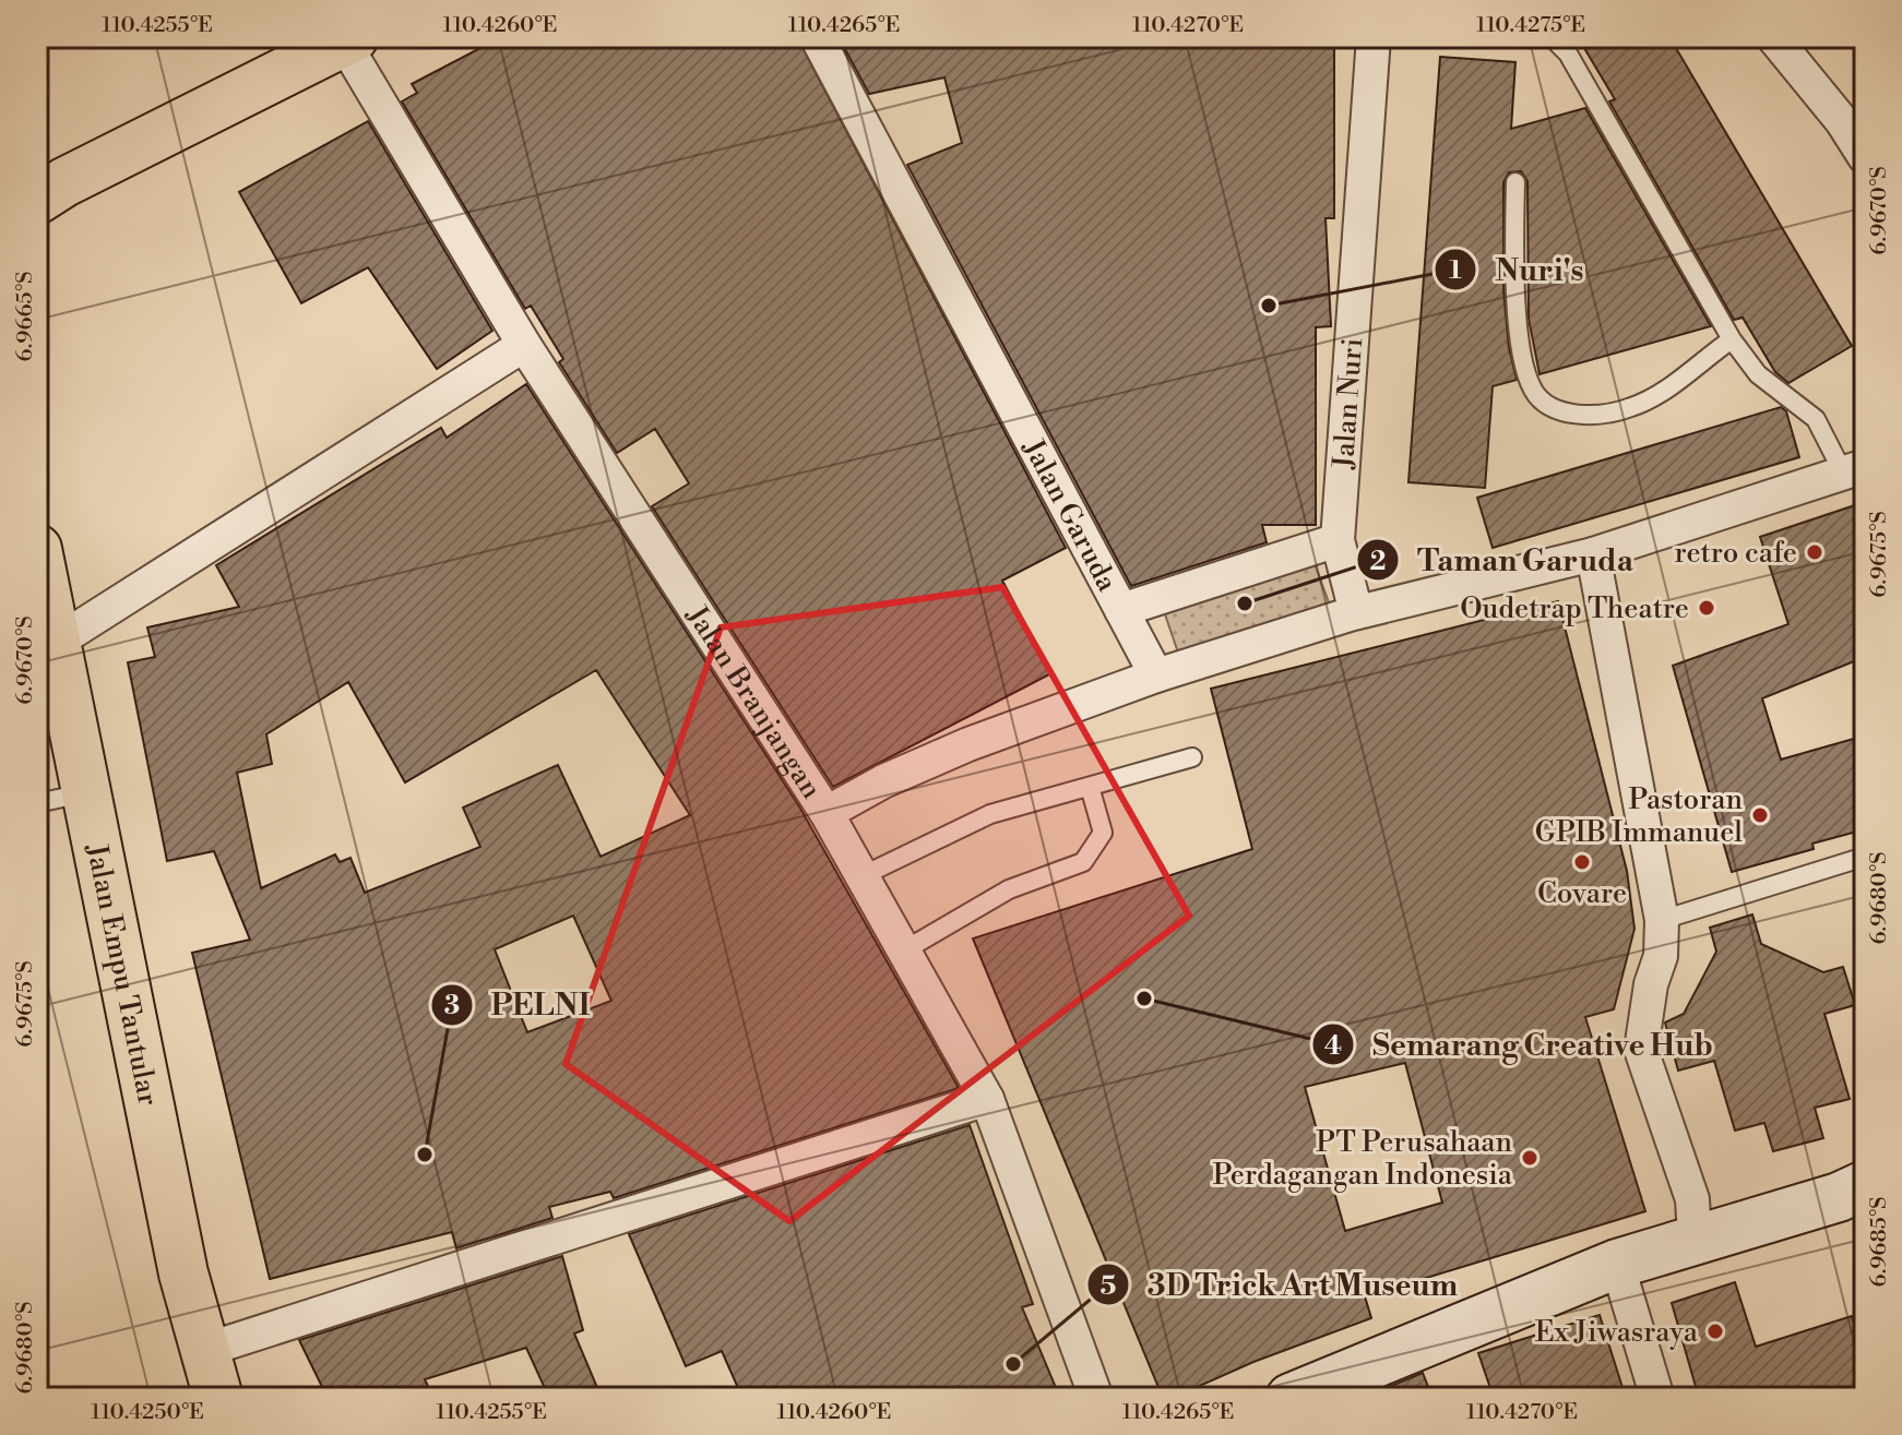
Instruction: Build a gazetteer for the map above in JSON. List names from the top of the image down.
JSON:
{
  "streets": {
    "main road": ["Jalan Empu Tantular"],
    "street": ["Jalan Nuri", "Jalan Garuda", "Jalan Branjangan"]
  },
  "places": [
    "Nuri's",
    "retro cafe",
    "Taman Garuda",
    "Oudetrap Theatre",
    "Pastoran GPIB Immanuel",
    "Covare",
    "Semarang Creative Hub",
    "PELNI",
    "PT Perusahaan Perdagangan Indonesia",
    "Ex Jiwasraya",
    "3D Trick Art Museum"
  ],
  "coordinates": [
    "110.4255°E",
    "110.4260°E",
    "110.4265°E",
    "110.4270°E",
    "110.4275°E",
    "6.9670°S",
    "6.9665°S",
    "6.9675°S",
    "6.9680°S",
    "6.9685°S",
    "110.4250°E"
  ]
}
